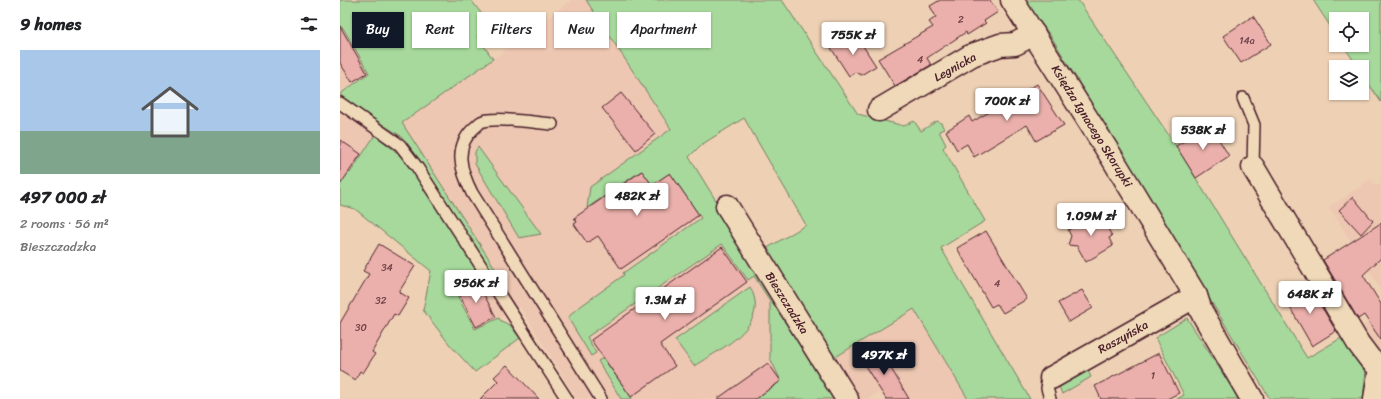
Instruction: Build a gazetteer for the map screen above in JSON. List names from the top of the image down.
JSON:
{
  "streets": {
    "street": [
      "Legnicka",
      "Księdza Ignacego Skorupki",
      "Bieszczadzka",
      "Raszyńska"
    ]
  },
  "crossings": [
    ["Legnicka", "Księdza Ignacego Skorupki"],
    ["Księdza Ignacego Skorupki", "Raszyńska"]
  ],
  "house_numbers": [
    "2",
    "14a",
    "4",
    "34",
    "4",
    "32",
    "30",
    "1"
  ],
  "page": {
    "heading": "9 homes",
    "chip": [
      "Buy",
      "Rent",
      "Filters",
      "New",
      "Apartment"
    ],
    "price": [
      "755K zł",
      "700K zł",
      "538K zł",
      "482K zł",
      "1.09M zł",
      "956K zł",
      "648K zł",
      "1.3M zł",
      "497K zł"
    ],
    "list": [
      {
        "name": "497 000 zł",
        "note": "2 rooms · 56 m² · Bieszczadzka"
      }
    ]
  }
}
